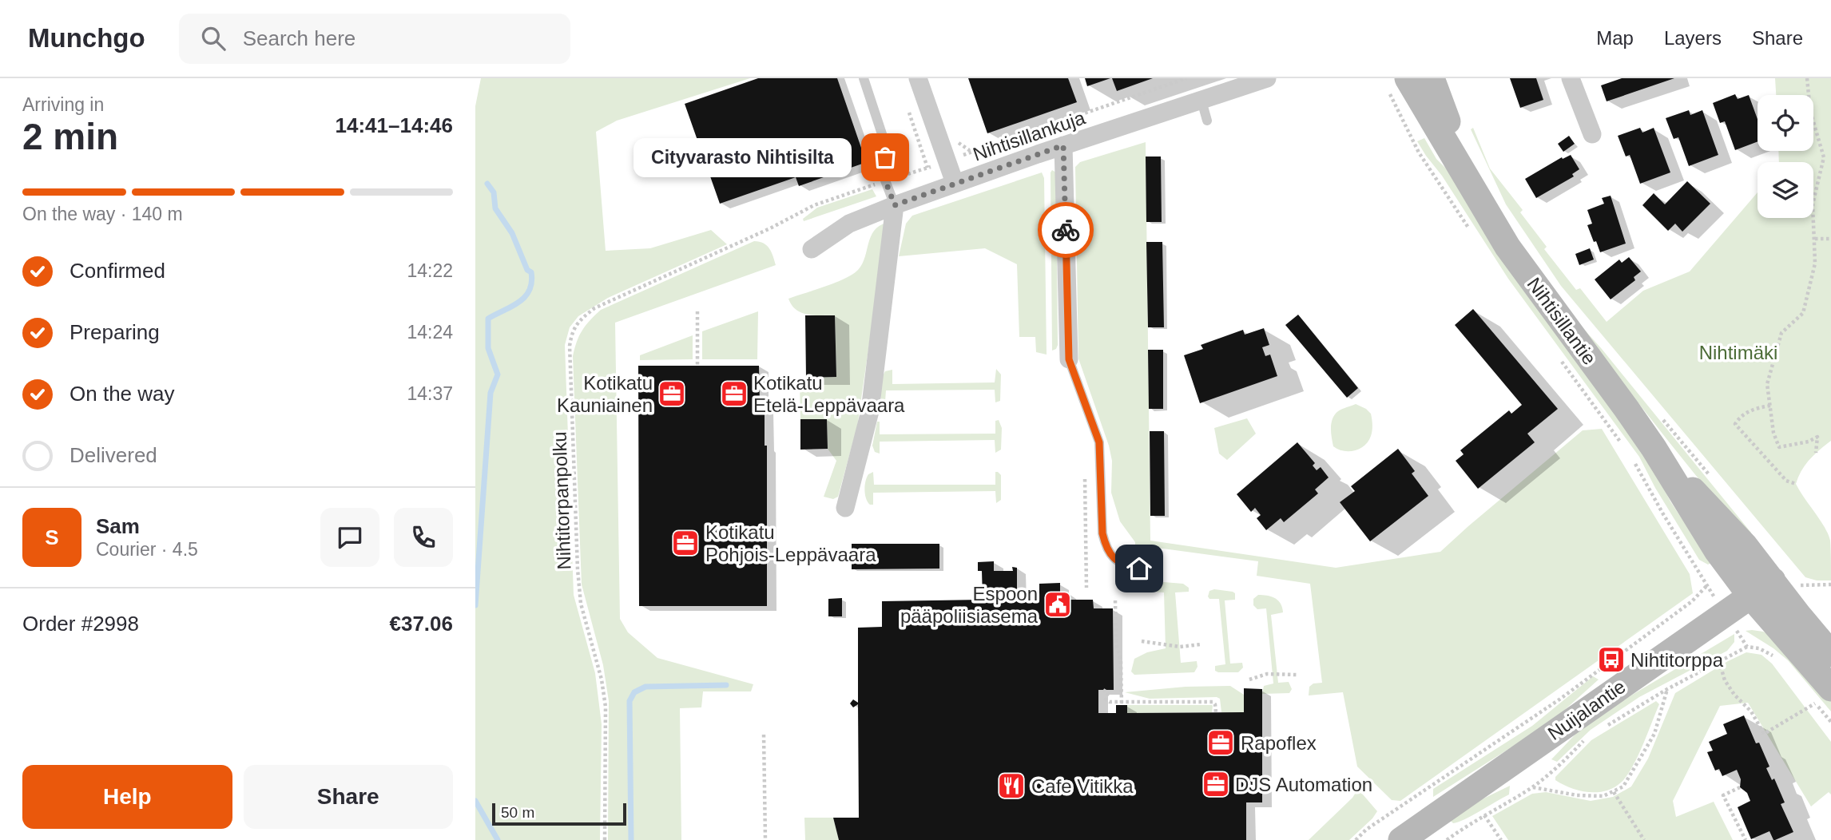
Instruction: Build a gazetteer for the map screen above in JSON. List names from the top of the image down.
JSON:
{
  "streets": {
    "street": ["Nihtisillankuja", "Nihtisillantie", "Nuijalantie"],
    "path": ["Nihtitorpanpolku"]
  },
  "crossings": [
    ["Nihtisillantie", "Nuijalantie"]
  ],
  "parks": ["Nihtimäki"],
  "places": {
    "other": ["Cityvarasto Nihtisilta"],
    "office": [
      "Kotikatu Kauniainen",
      "Kotikatu Etelä-Leppävaara",
      "Kotikatu Pohjois-Leppävaara",
      "Rapoflex",
      "DJS Automation"
    ],
    "public building": ["Espoon pääpoliisiasema"],
    "bus stop": ["Nihtitorppa"],
    "restaurant": ["Cafe Vitikka"]
  },
  "scale_bar": "50 m",
  "page": {
    "header": "Munchgo",
    "search": "Search here",
    "nav": ["Map", "Layers", "Share"],
    "heading": ["2 min", "Arriving in", "14:41–14:46"],
    "panel": [
      "Sam",
      "Courier · 4.5",
      "Order #2998",
      "€37.06"
    ],
    "bubble": "Cityvarasto Nihtisilta",
    "bar": "On the way · 140 m",
    "list": [
      ["Confirmed", "14:22"],
      ["Preparing", "14:24"],
      ["On the way", "14:37"],
      "Delivered"
    ],
    "round": "S",
    "buttons": ["Help", "Share"],
    "scale": "50 m"
  }
}
